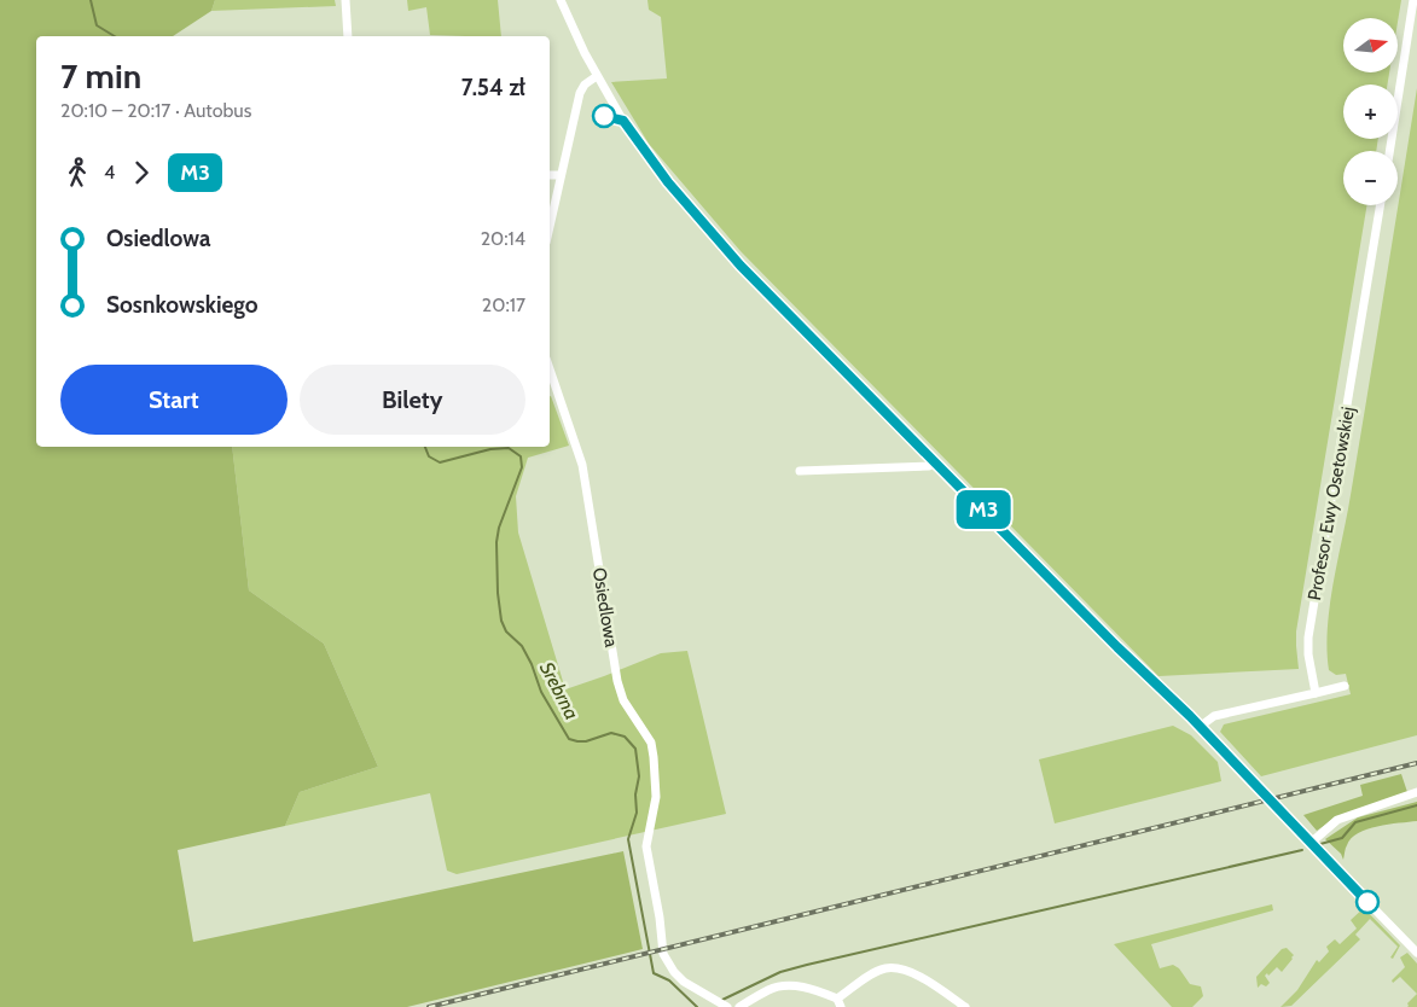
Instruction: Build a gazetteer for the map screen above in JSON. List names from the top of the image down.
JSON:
{
  "streets": {
    "street": ["Profesor Ewy Osetowskiej", "Osiedlowa"]
  },
  "water": ["Srebrna"],
  "lines": ["bus line M3"],
  "north": "right",
  "page": {
    "on_map": "M3",
    "map_buttons": ["+", "−"],
    "heading": ["7 min", "20:10 – 20:17 · Autobus", "7.54 zł"],
    "legs": ["4", "M3"],
    "list": [
      {
        "name": "Osiedlowa",
        "value": "20:14"
      },
      {
        "name": "Sosnkowskiego",
        "value": "20:17"
      }
    ],
    "buttons": ["Start", "Bilety"]
  }
}
